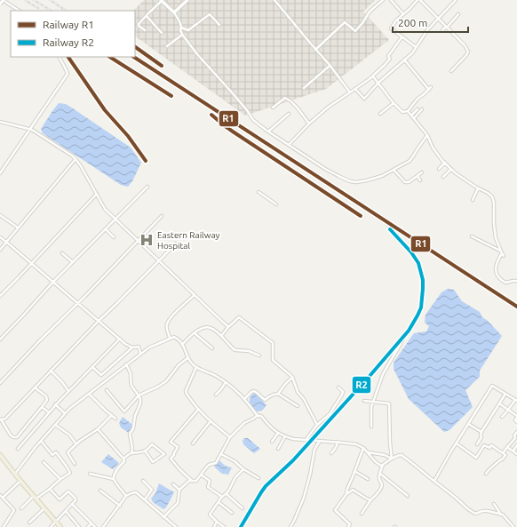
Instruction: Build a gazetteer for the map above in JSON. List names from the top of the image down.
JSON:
{
  "places": {
    "hospital": ["Eastern Railway Hospital"]
  },
  "lines": ["rail line R1", "rail line R2"],
  "legend": ["Railway R1", "Railway R2"],
  "scale_bar": "200 m"
}
